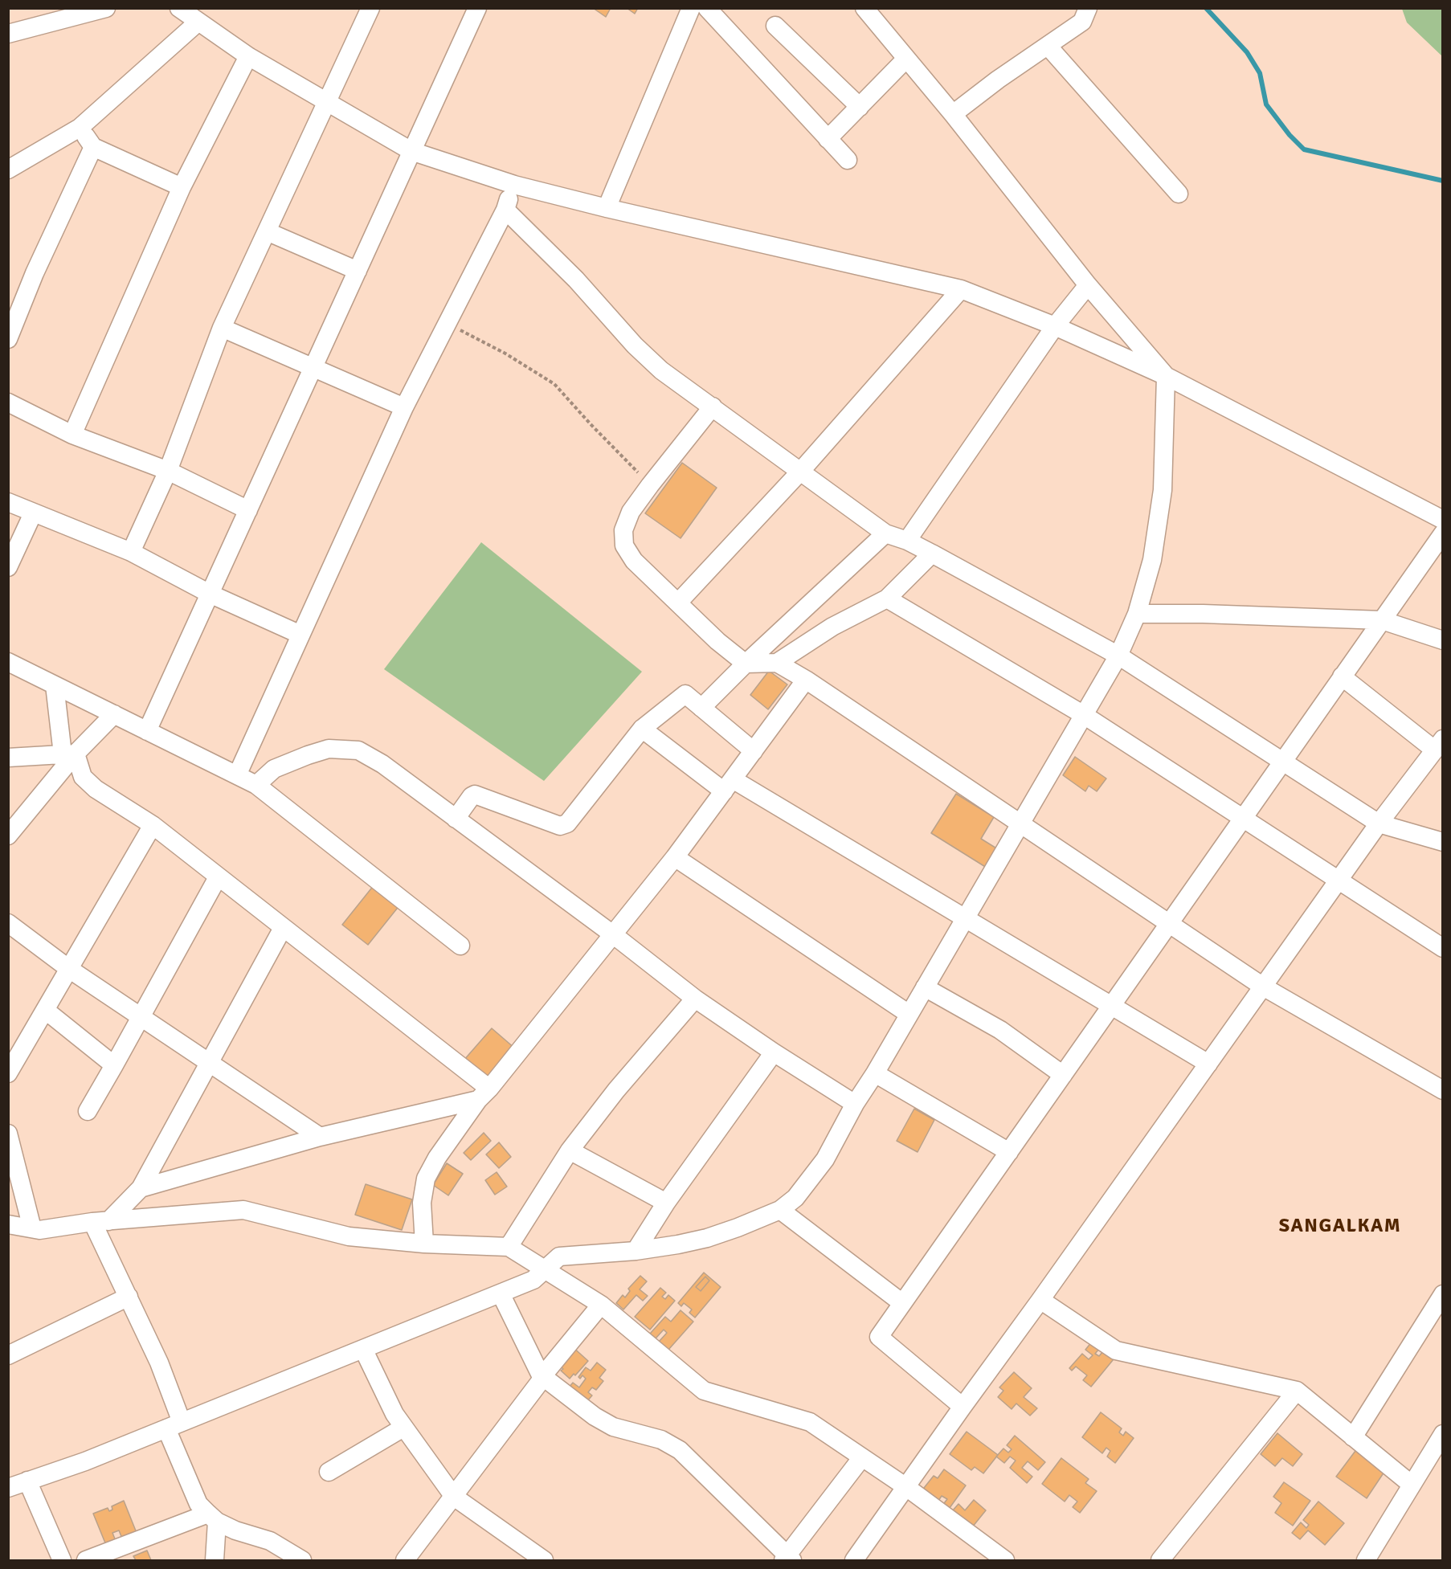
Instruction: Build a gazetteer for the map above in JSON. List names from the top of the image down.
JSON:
{
  "districts": ["SANGALKAM"]
}
